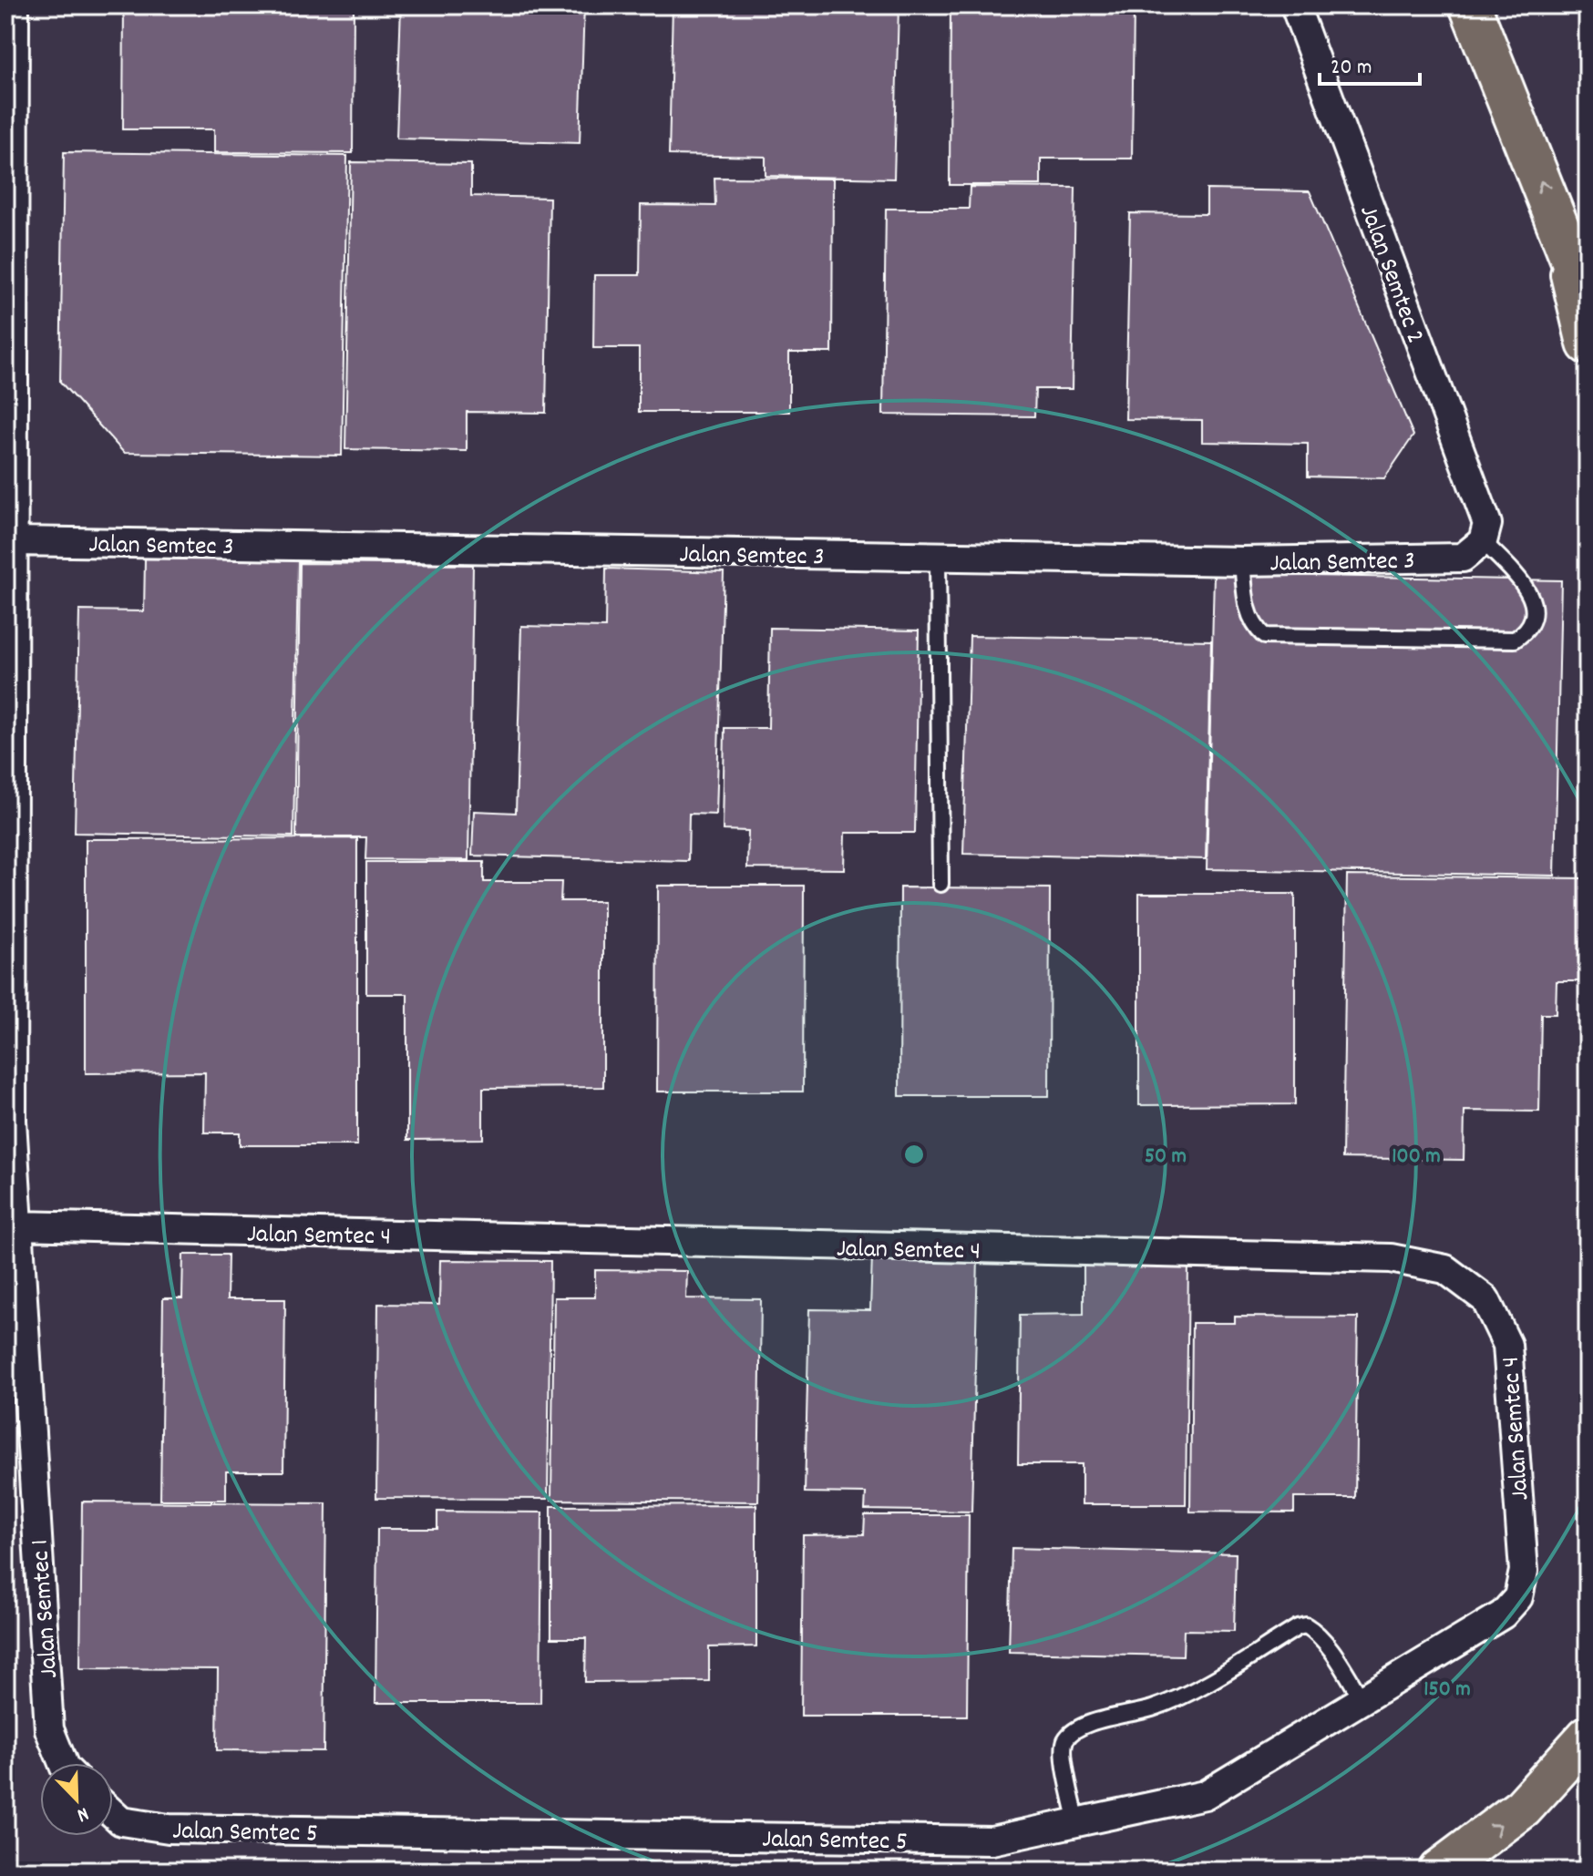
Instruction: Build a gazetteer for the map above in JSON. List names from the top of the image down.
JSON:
{
  "streets": {
    "street": [
      "Jalan Semtec 2",
      "Jalan Semtec 3",
      "Jalan Semtec 4",
      "Jalan Semtec 1",
      "Jalan Semtec 5"
    ]
  },
  "crossings": [
    ["Jalan Semtec 2", "Jalan Semtec 3"],
    ["Jalan Semtec 3", "Jalan Semtec 1"],
    ["Jalan Semtec 4", "Jalan Semtec 1"],
    ["Jalan Semtec 4", "Jalan Semtec 5"]
  ],
  "scale_bar": "20 m",
  "north": "bottom right",
  "rings": ["50 m", "100 m", "150 m"]
}
